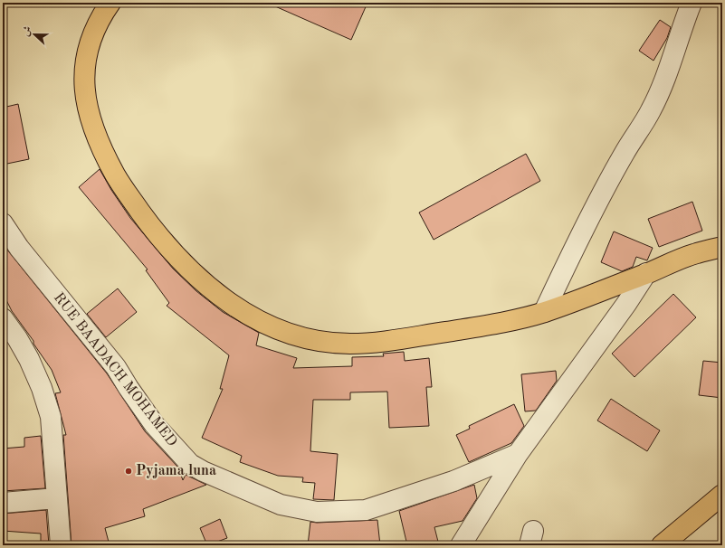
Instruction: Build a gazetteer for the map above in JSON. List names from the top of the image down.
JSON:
{
  "streets": {
    "street": ["RUE BAADACH MOHAMED"]
  },
  "places": ["Pyjama luna"],
  "north": "left"
}
